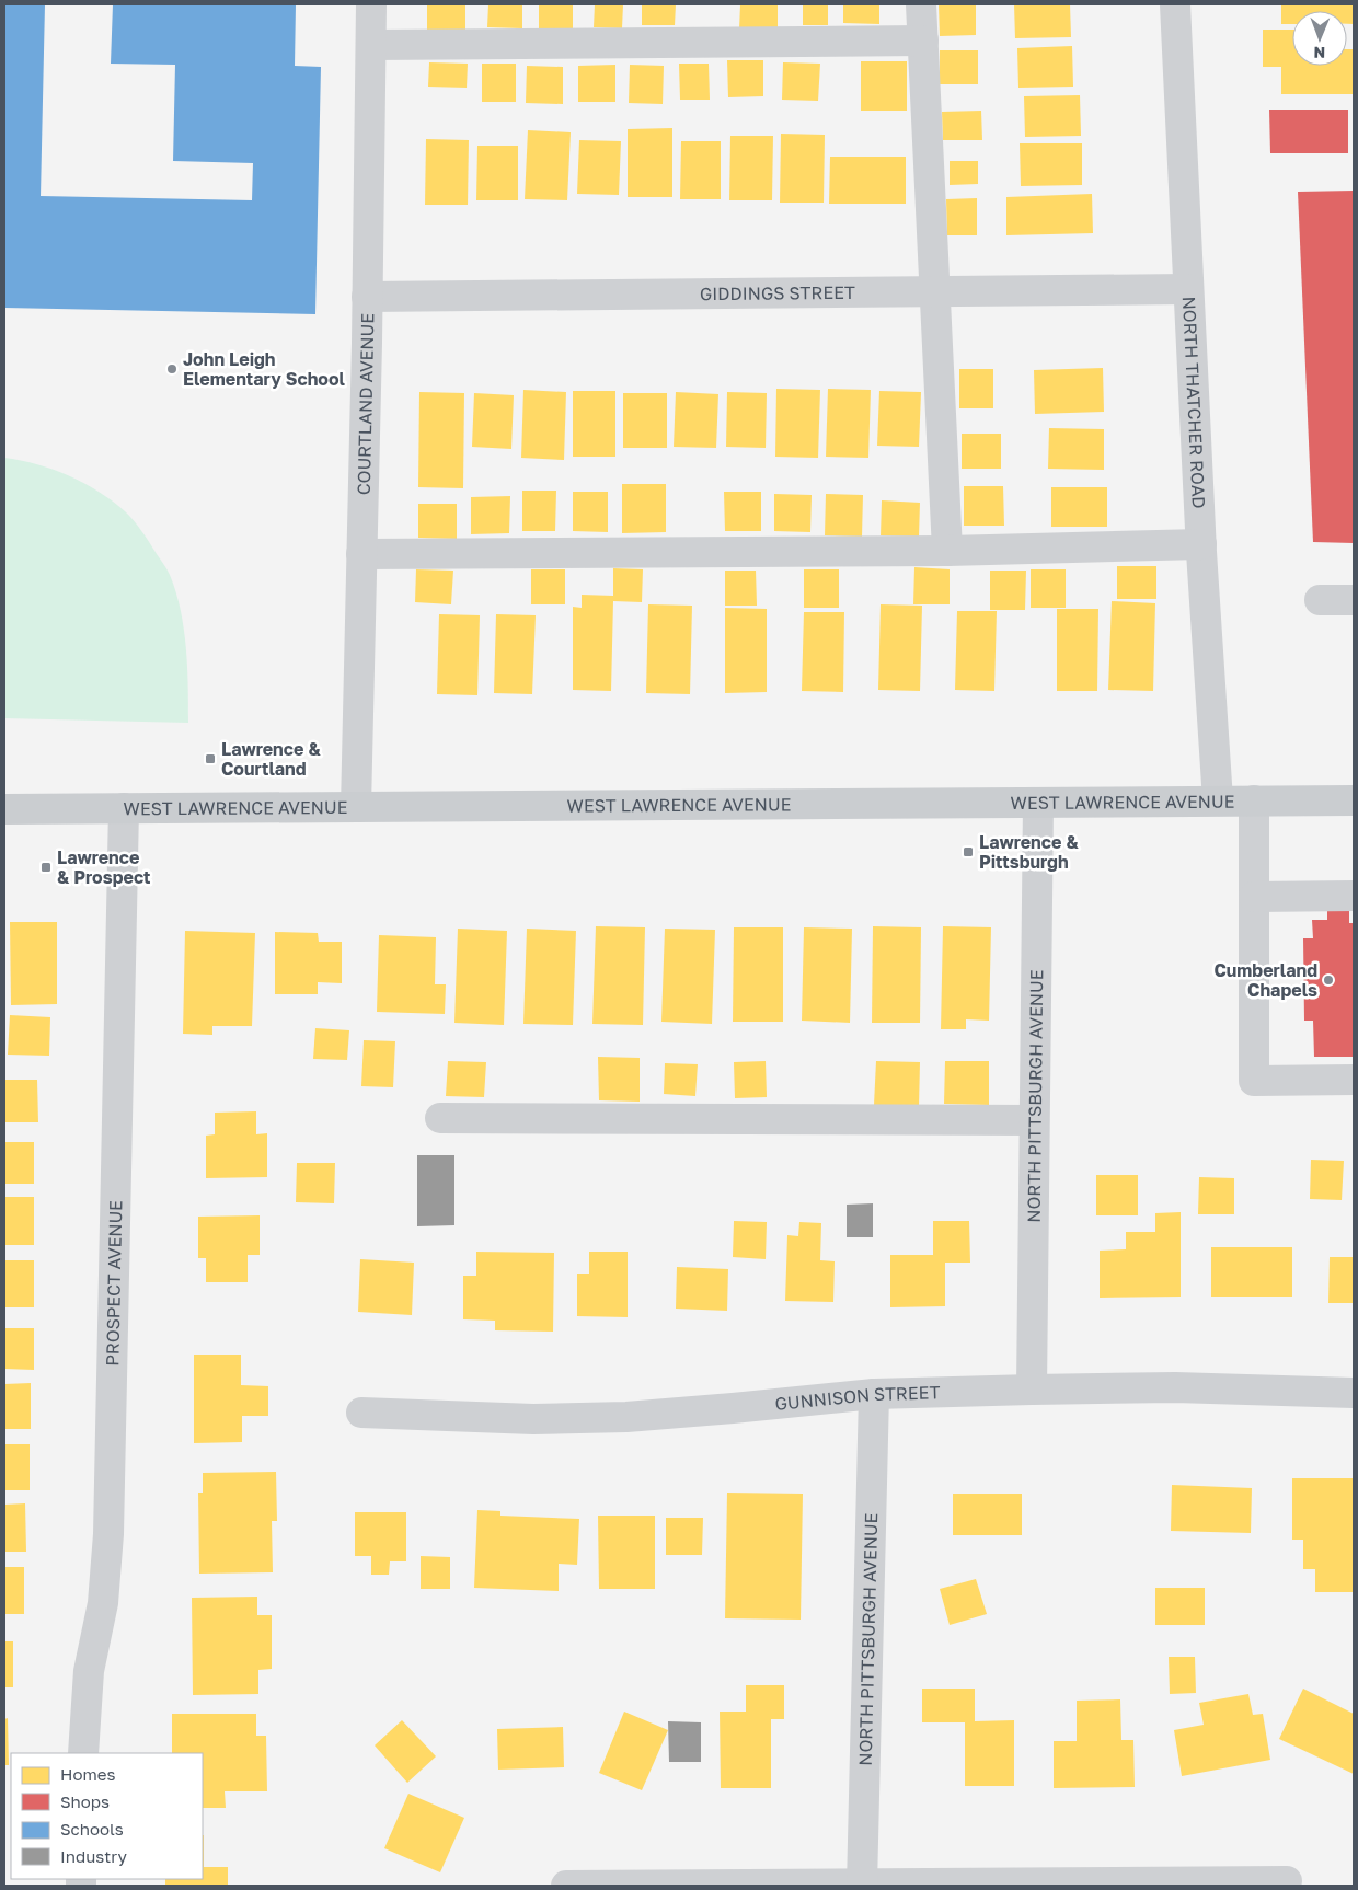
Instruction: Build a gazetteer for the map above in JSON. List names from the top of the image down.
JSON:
{
  "streets": {
    "main road": ["WEST LAWRENCE AVENUE"],
    "street": [
      "GIDDINGS STREET",
      "NORTH THATCHER ROAD",
      "COURTLAND AVENUE",
      "NORTH PITTSBURGH AVENUE",
      "PROSPECT AVENUE",
      "GUNNISON STREET"
    ]
  },
  "crossings": [
    ["GIDDINGS STREET", "NORTH THATCHER ROAD"],
    ["GIDDINGS STREET", "COURTLAND AVENUE"],
    ["NORTH THATCHER ROAD", "WEST LAWRENCE AVENUE"],
    ["COURTLAND AVENUE", "WEST LAWRENCE AVENUE"],
    ["WEST LAWRENCE AVENUE", "NORTH PITTSBURGH AVENUE"],
    ["WEST LAWRENCE AVENUE", "PROSPECT AVENUE"],
    ["NORTH PITTSBURGH AVENUE", "GUNNISON STREET"]
  ],
  "places": {
    "other": ["John Leigh Elementary School", "Cumberland Chapels"],
    "transit": ["Lawrence & Courtland", "Lawrence & Pittsburgh", "Lawrence & Prospect"]
  },
  "legend": [
    "Homes",
    "Shops",
    "Schools",
    "Industry"
  ],
  "north": "bottom"
}
